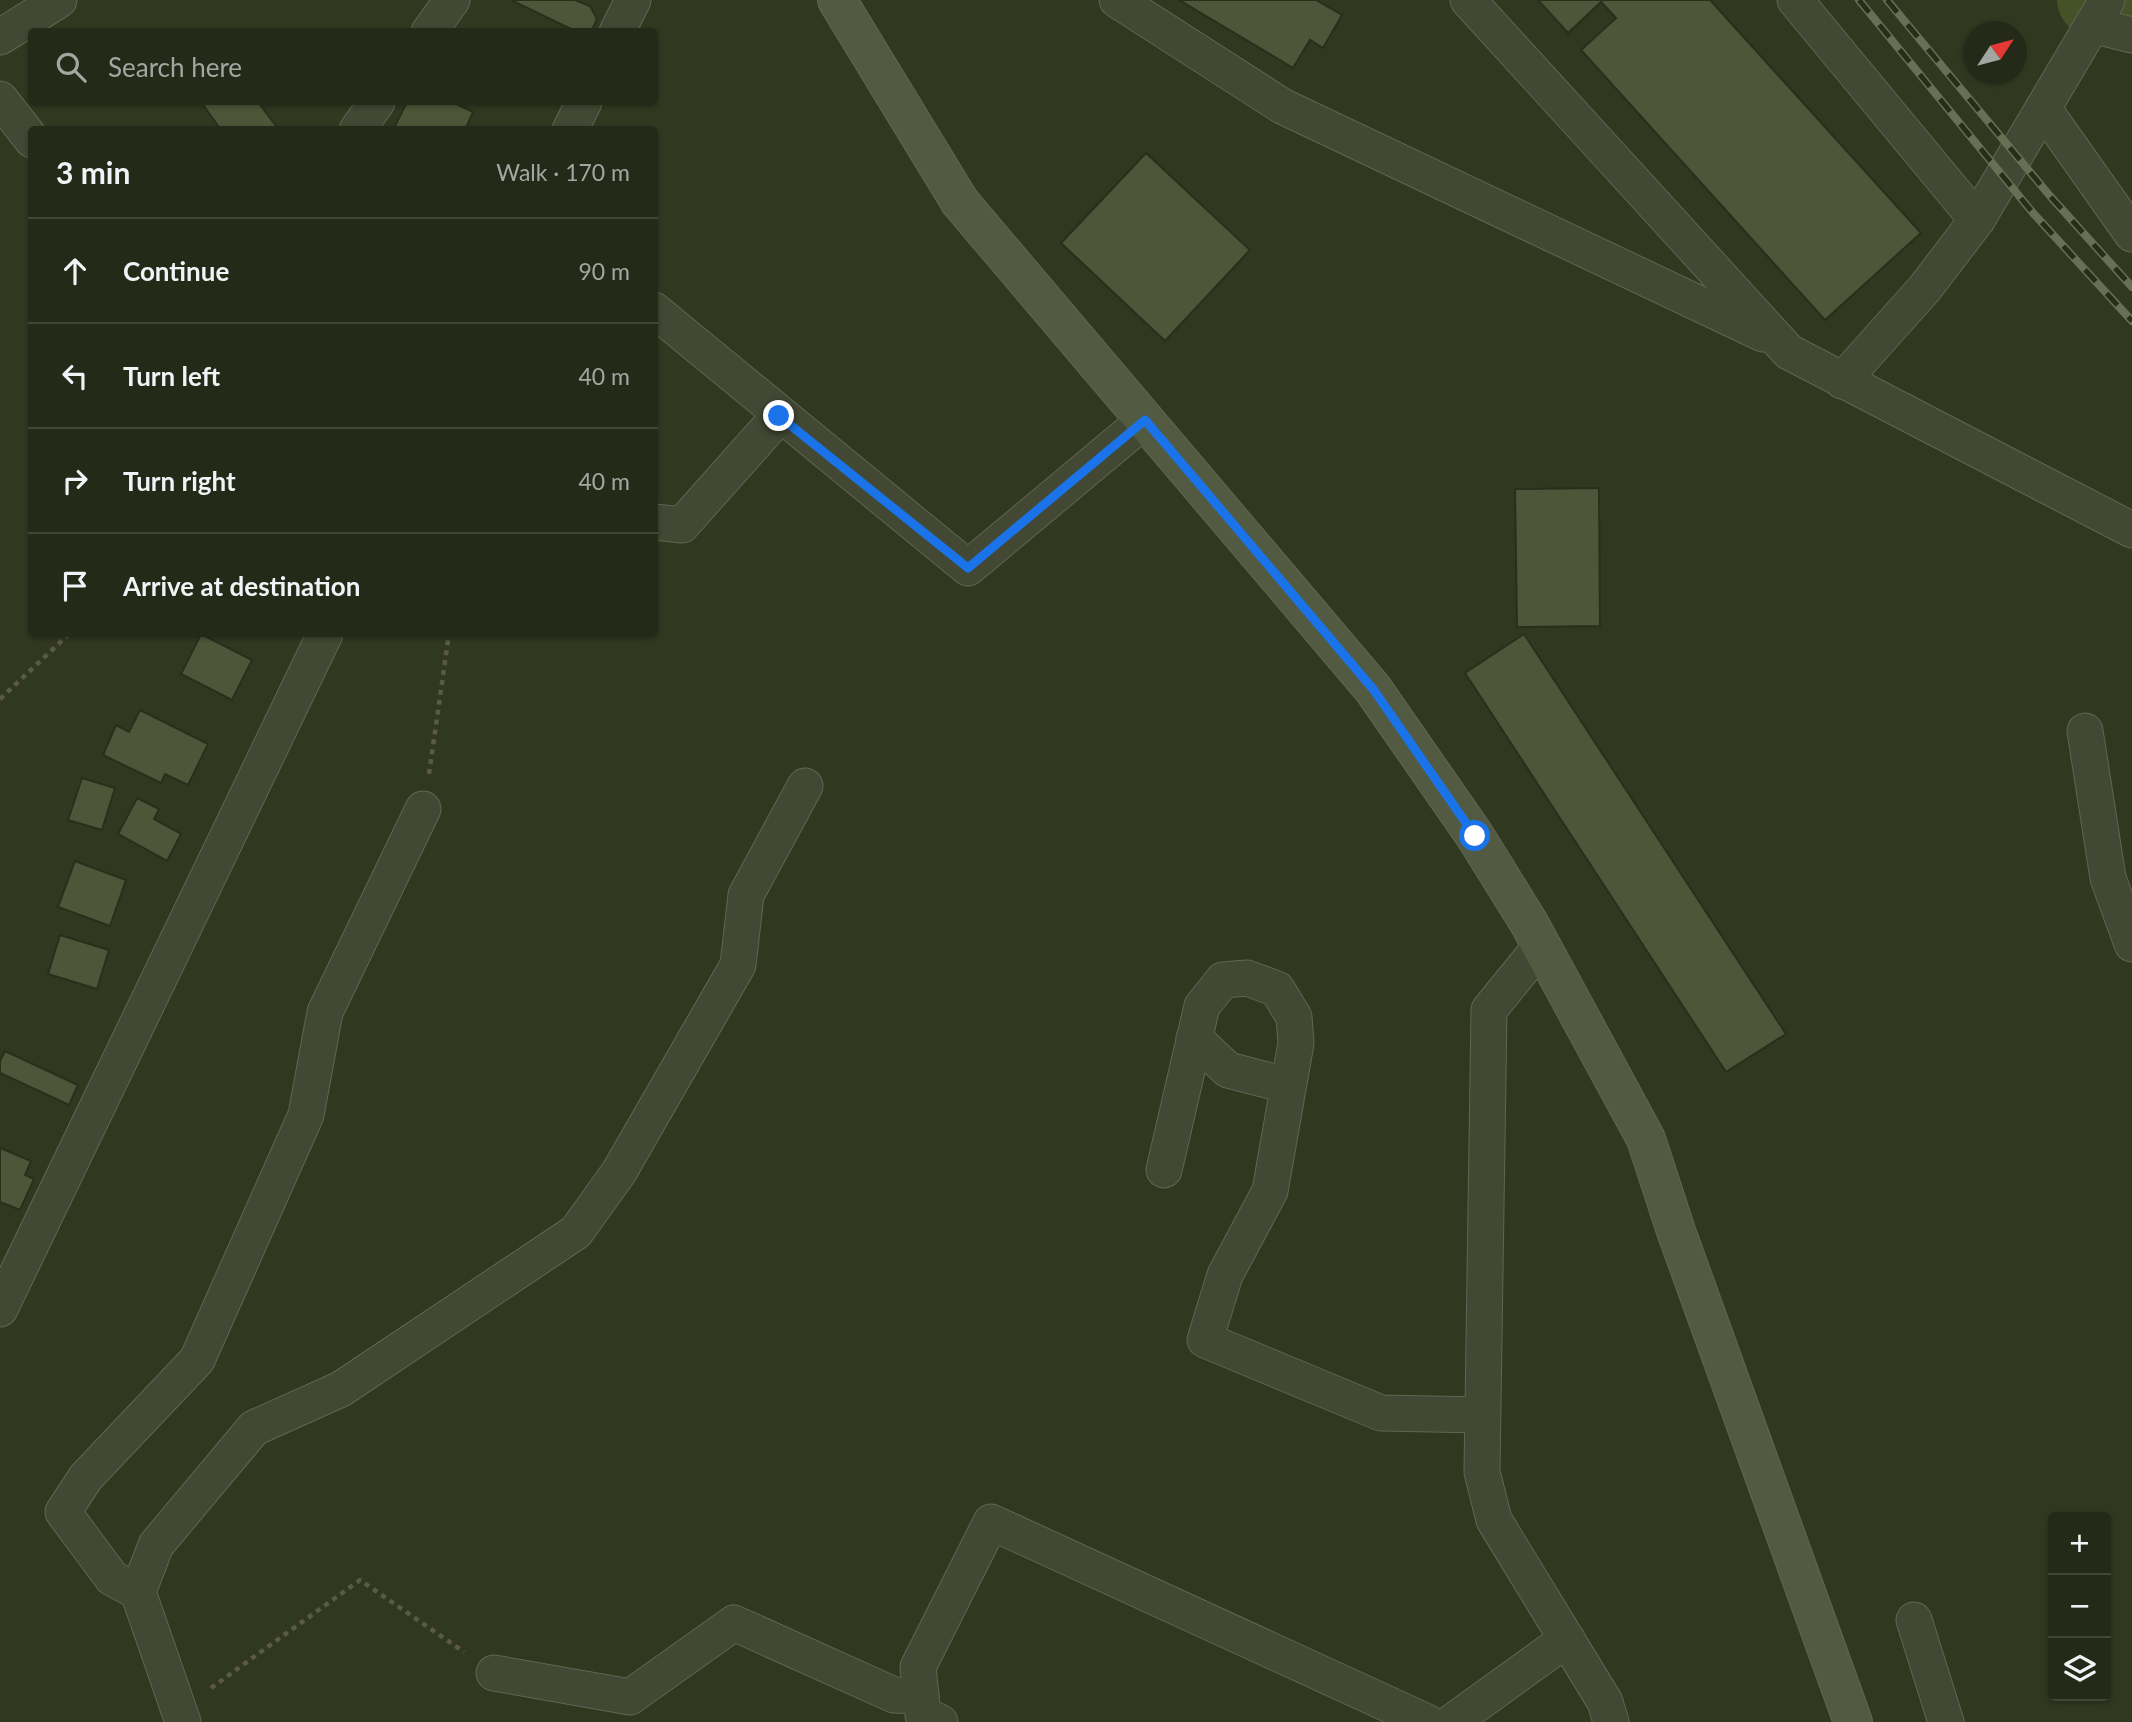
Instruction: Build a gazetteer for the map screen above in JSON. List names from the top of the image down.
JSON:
{
  "north": "top right",
  "page": {
    "search": "Search here",
    "heading": ["3 min", "Walk · 170 m"],
    "list": [
      ["Continue", "90 m"],
      ["Turn left", "40 m"],
      ["Turn right", "40 m"],
      "Arrive at destination"
    ],
    "map_buttons": ["+", "−"]
  }
}
